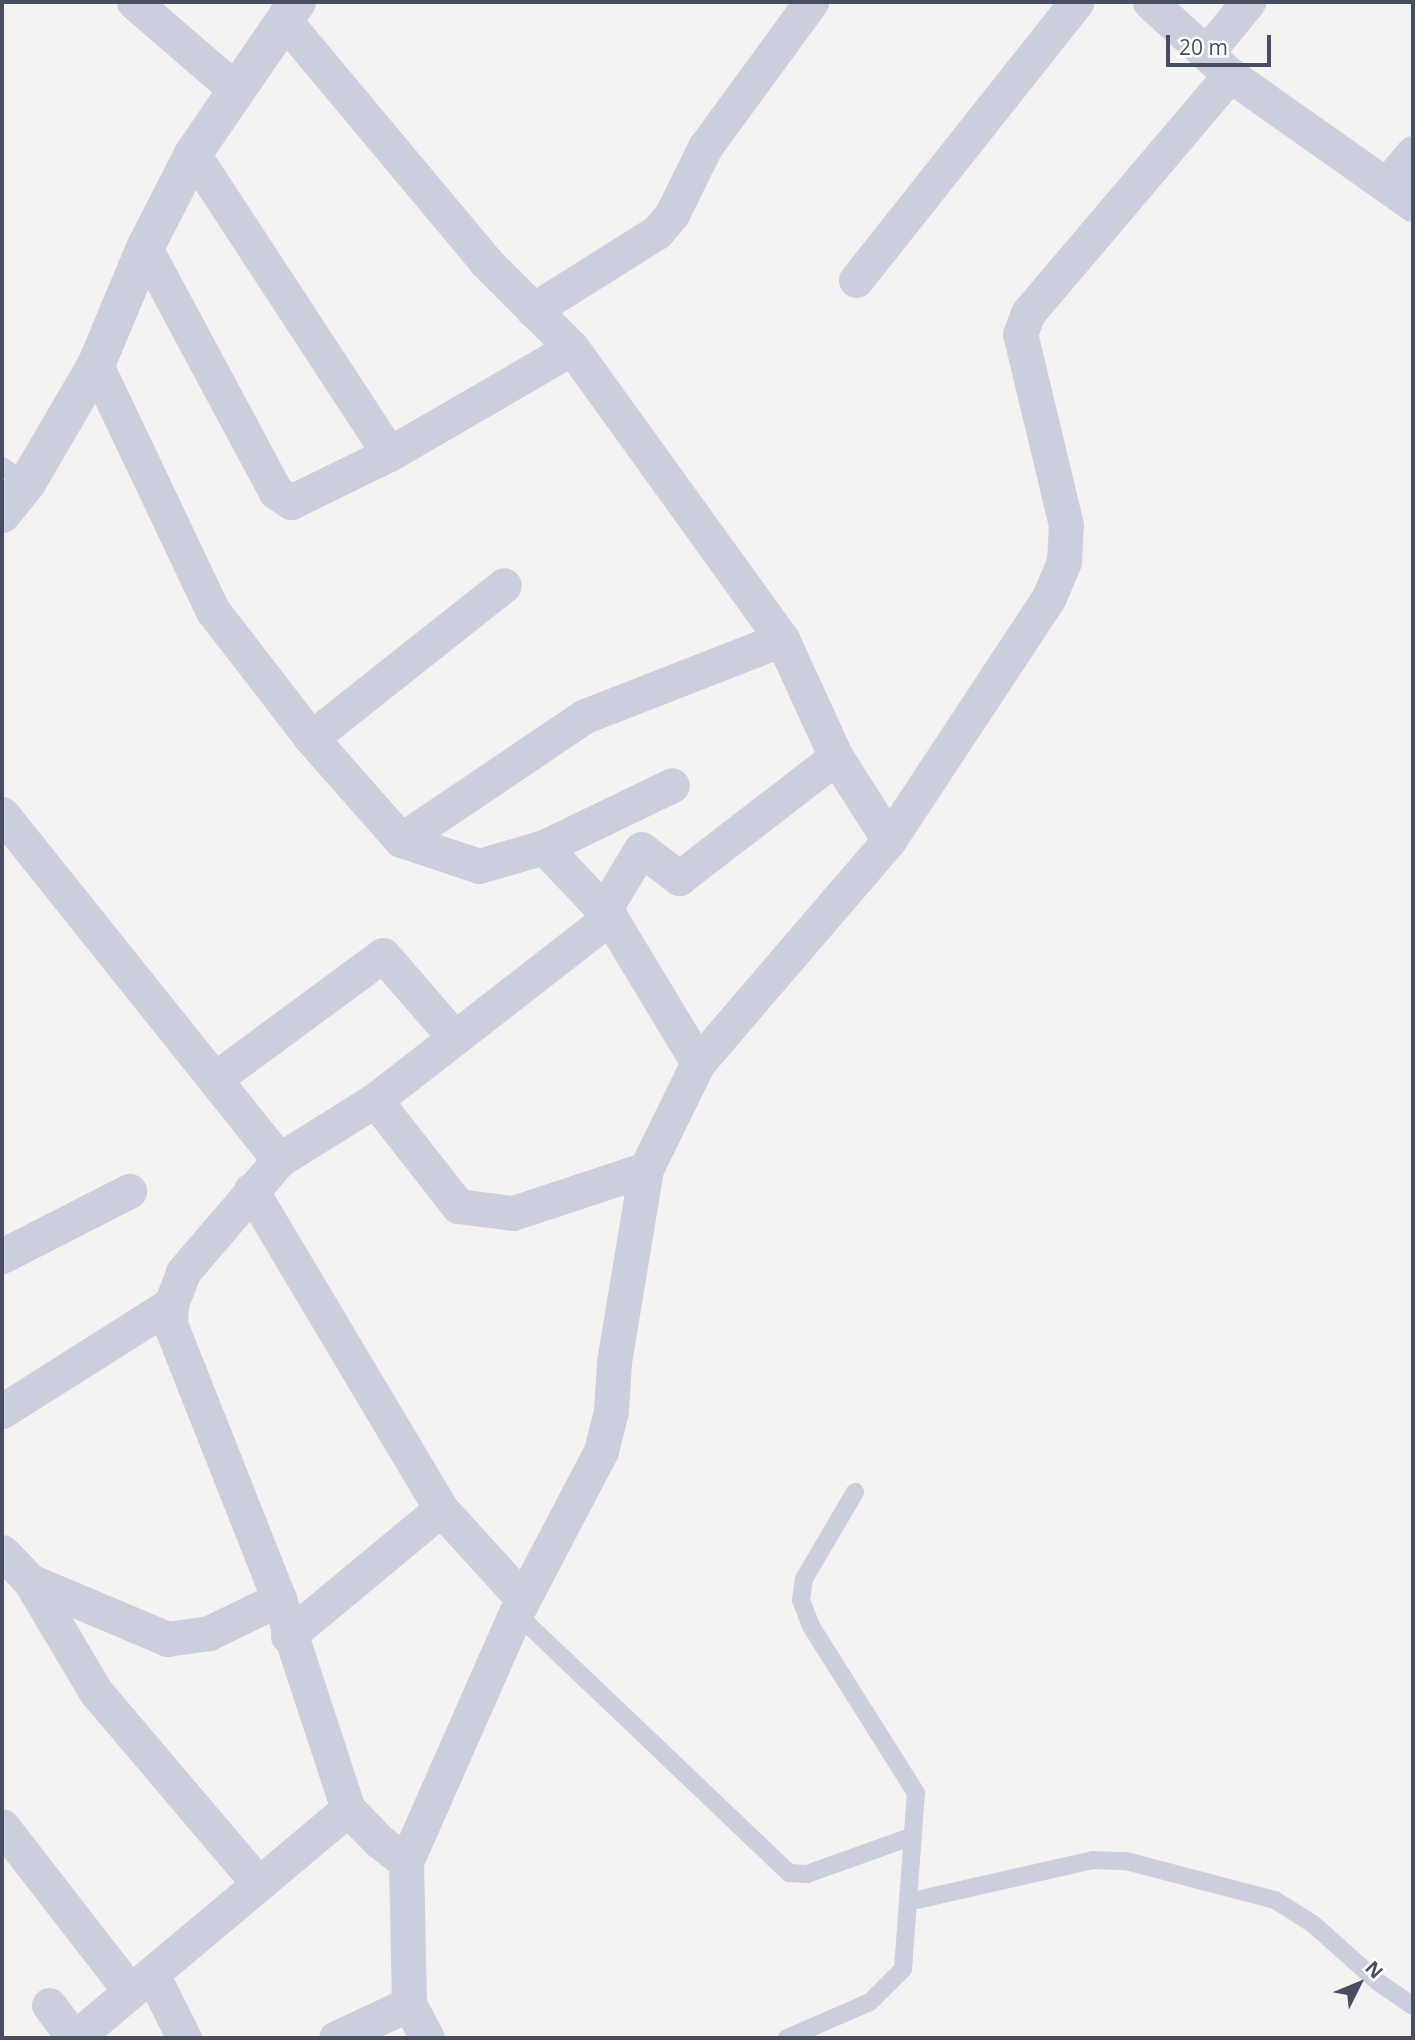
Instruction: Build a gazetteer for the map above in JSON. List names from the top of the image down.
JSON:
{
  "scale_bar": "20 m",
  "north": "top right"
}
